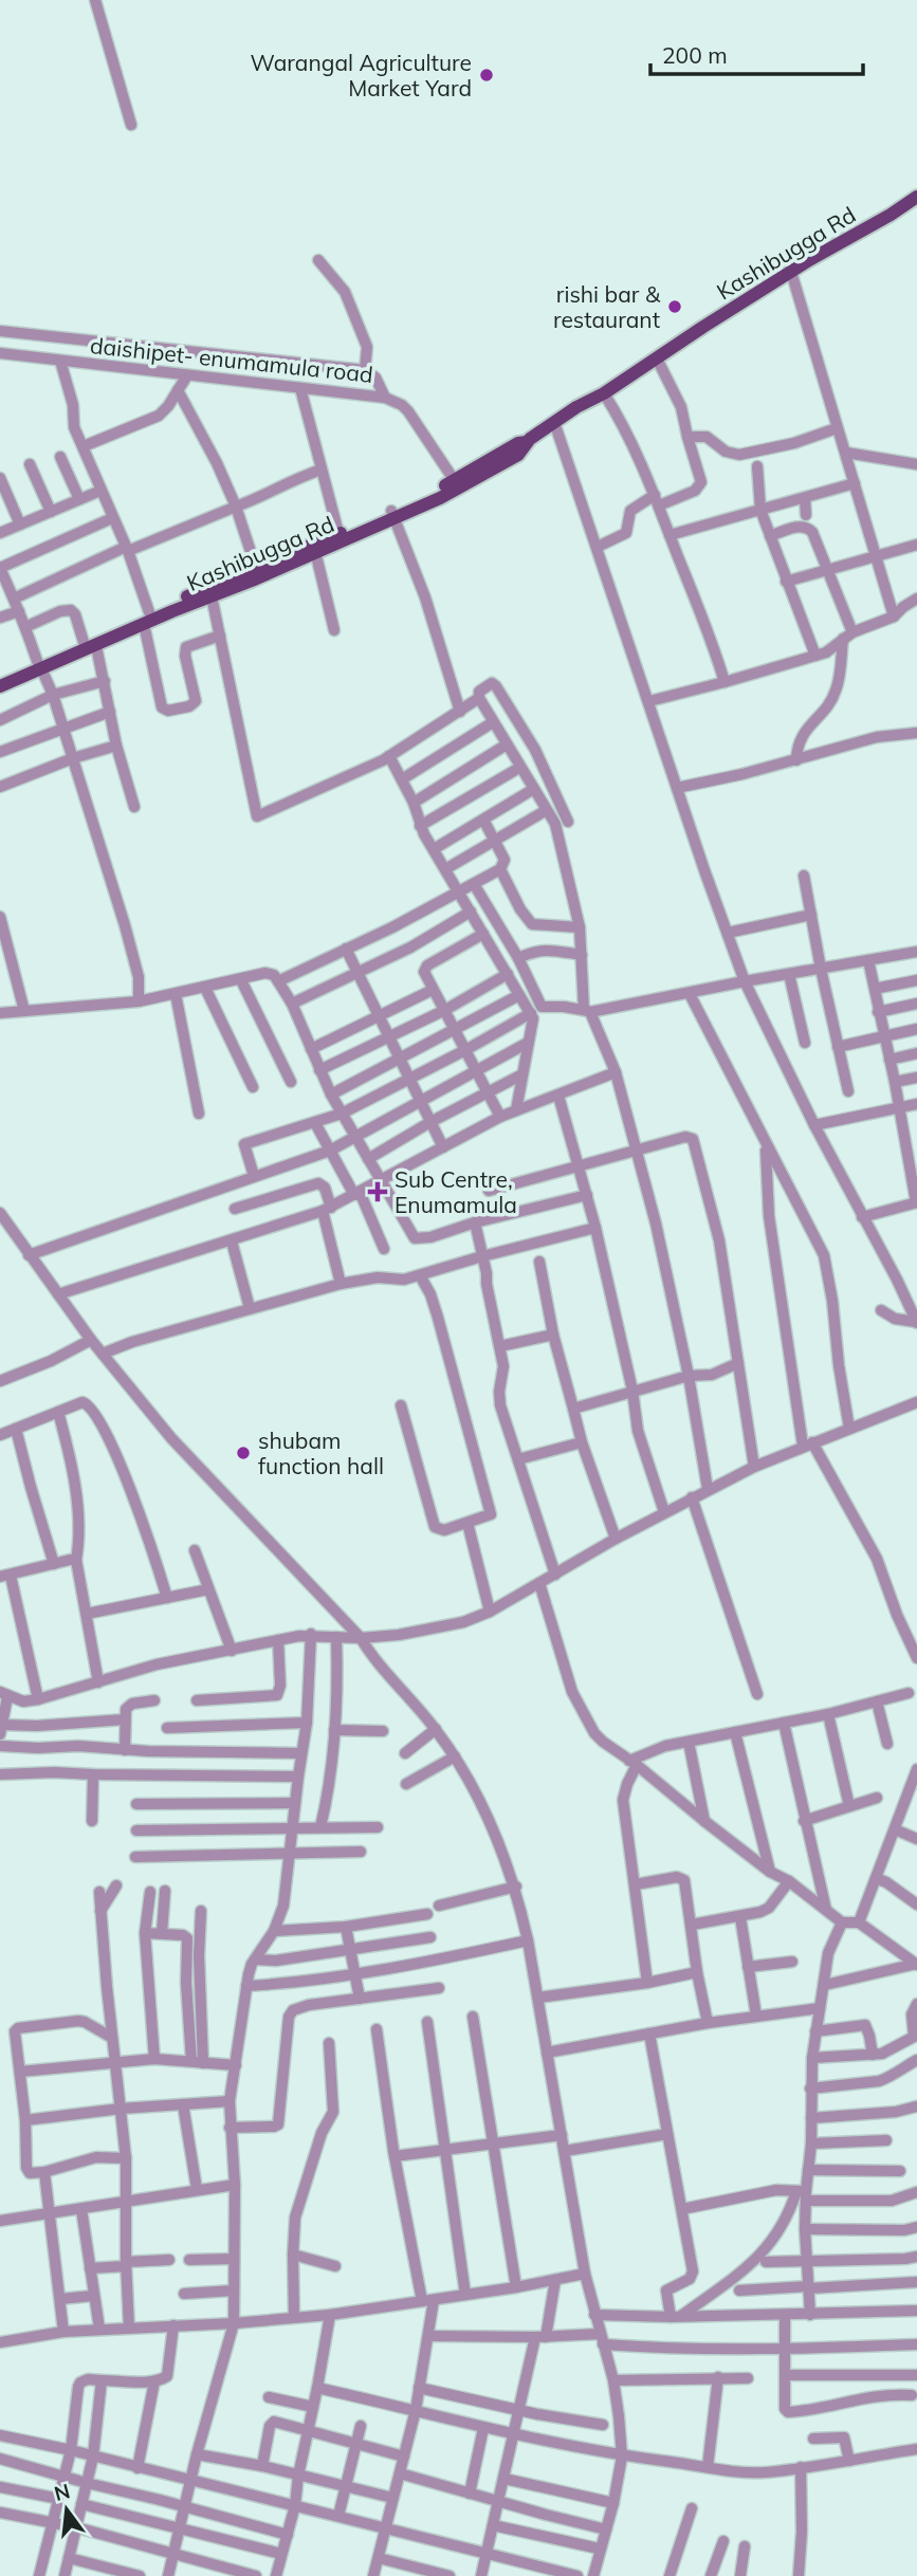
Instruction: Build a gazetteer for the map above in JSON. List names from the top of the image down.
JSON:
{
  "streets": {
    "main road": ["Kashibugga Rd"],
    "street": ["daishipet- enumamula road"]
  },
  "crossings": [
    ["Kashibugga Rd", "daishipet- enumamula road"]
  ],
  "places": {
    "other": ["Warangal Agriculture Market Yard", "rishi bar & restaurant", "shubam function hall"],
    "health": ["Sub Centre, Enumamula"]
  },
  "scale_bar": "200 m",
  "north": "top"
}
